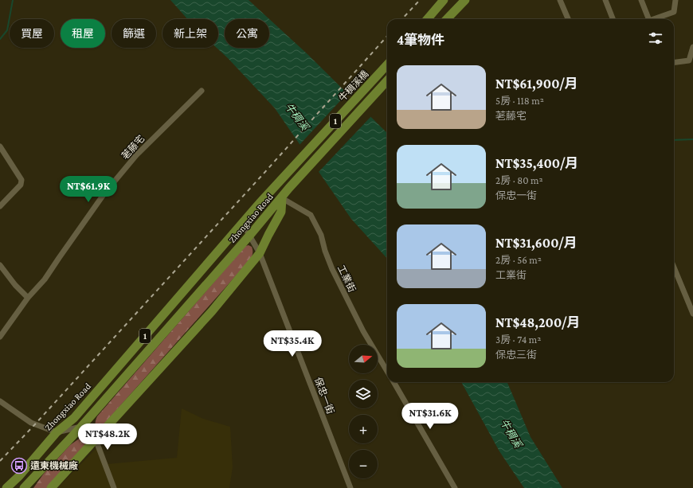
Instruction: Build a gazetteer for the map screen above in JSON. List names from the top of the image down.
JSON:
{
  "streets": {
    "main road": ["牛稠溪橋", "1", "Zhongxiao Road"],
    "street": ["荖藤宅", "工業街", "保忠一街"]
  },
  "crossings": [
    ["牛稠溪橋", "Zhongxiao Road"],
    ["1", "Zhongxiao Road"],
    ["1", "工業街"],
    ["Zhongxiao Road", "工業街"],
    ["Zhongxiao Road", "保忠一街"]
  ],
  "water": ["牛稠溪"],
  "places": {
    "bus stop": ["遠東機械廠"]
  },
  "north": "right",
  "page": {
    "chip": [
      "買屋",
      "租屋",
      "篩選",
      "新上架",
      "公寓"
    ],
    "heading": "4筆物件",
    "list": [
      {
        "name": "NT$61,900/月",
        "note": "5房 · 118 m² · 荖藤宅"
      },
      {
        "name": "NT$35,400/月",
        "note": "2房 · 80 m² · 保忠一街"
      },
      {
        "name": "NT$31,600/月",
        "note": "2房 · 56 m² · 工業街"
      },
      {
        "name": "NT$48,200/月",
        "note": "3房 · 74 m² · 保忠三街"
      }
    ],
    "price": [
      "NT$61.9K",
      "NT$35.4K",
      "NT$31.6K",
      "NT$48.2K"
    ],
    "map_buttons": ["+", "−"]
  }
}
